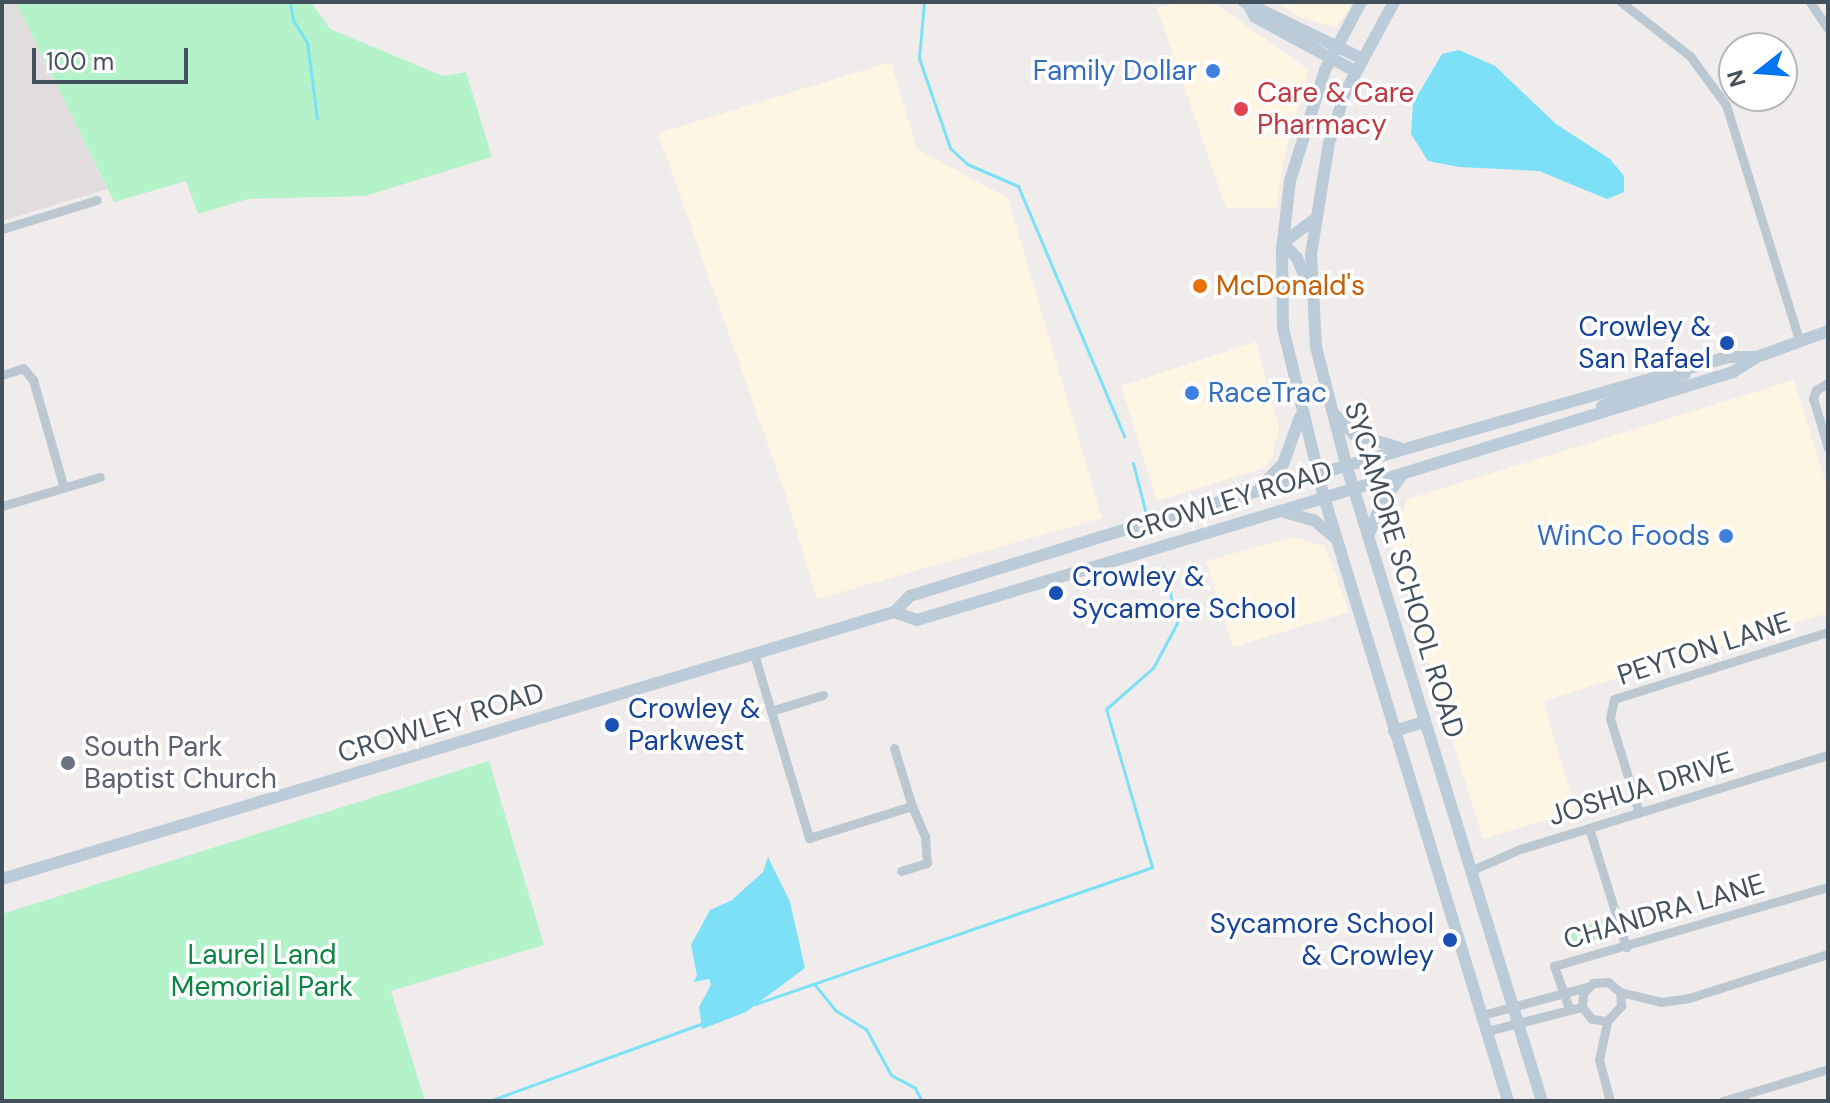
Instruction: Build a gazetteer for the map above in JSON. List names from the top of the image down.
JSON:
{
  "streets": {
    "main road": ["CROWLEY ROAD", "SYCAMORE SCHOOL ROAD"],
    "street": ["PEYTON LANE", "JOSHUA DRIVE", "CHANDRA LANE"]
  },
  "crossings": [
    ["CROWLEY ROAD", "SYCAMORE SCHOOL ROAD"],
    ["SYCAMORE SCHOOL ROAD", "JOSHUA DRIVE"],
    ["PEYTON LANE", "JOSHUA DRIVE"]
  ],
  "parks": ["Laurel Land Memorial Park"],
  "places": [
    "Family Dollar",
    "Care & Care Pharmacy",
    "McDonald's",
    "Crowley & San Rafael",
    "RaceTrac",
    "WinCo Foods",
    "Crowley & Sycamore School",
    "Crowley & Parkwest",
    "South Park Baptist Church",
    "Sycamore School & Crowley"
  ],
  "scale_bar": "100 m",
  "north": "left"
}
